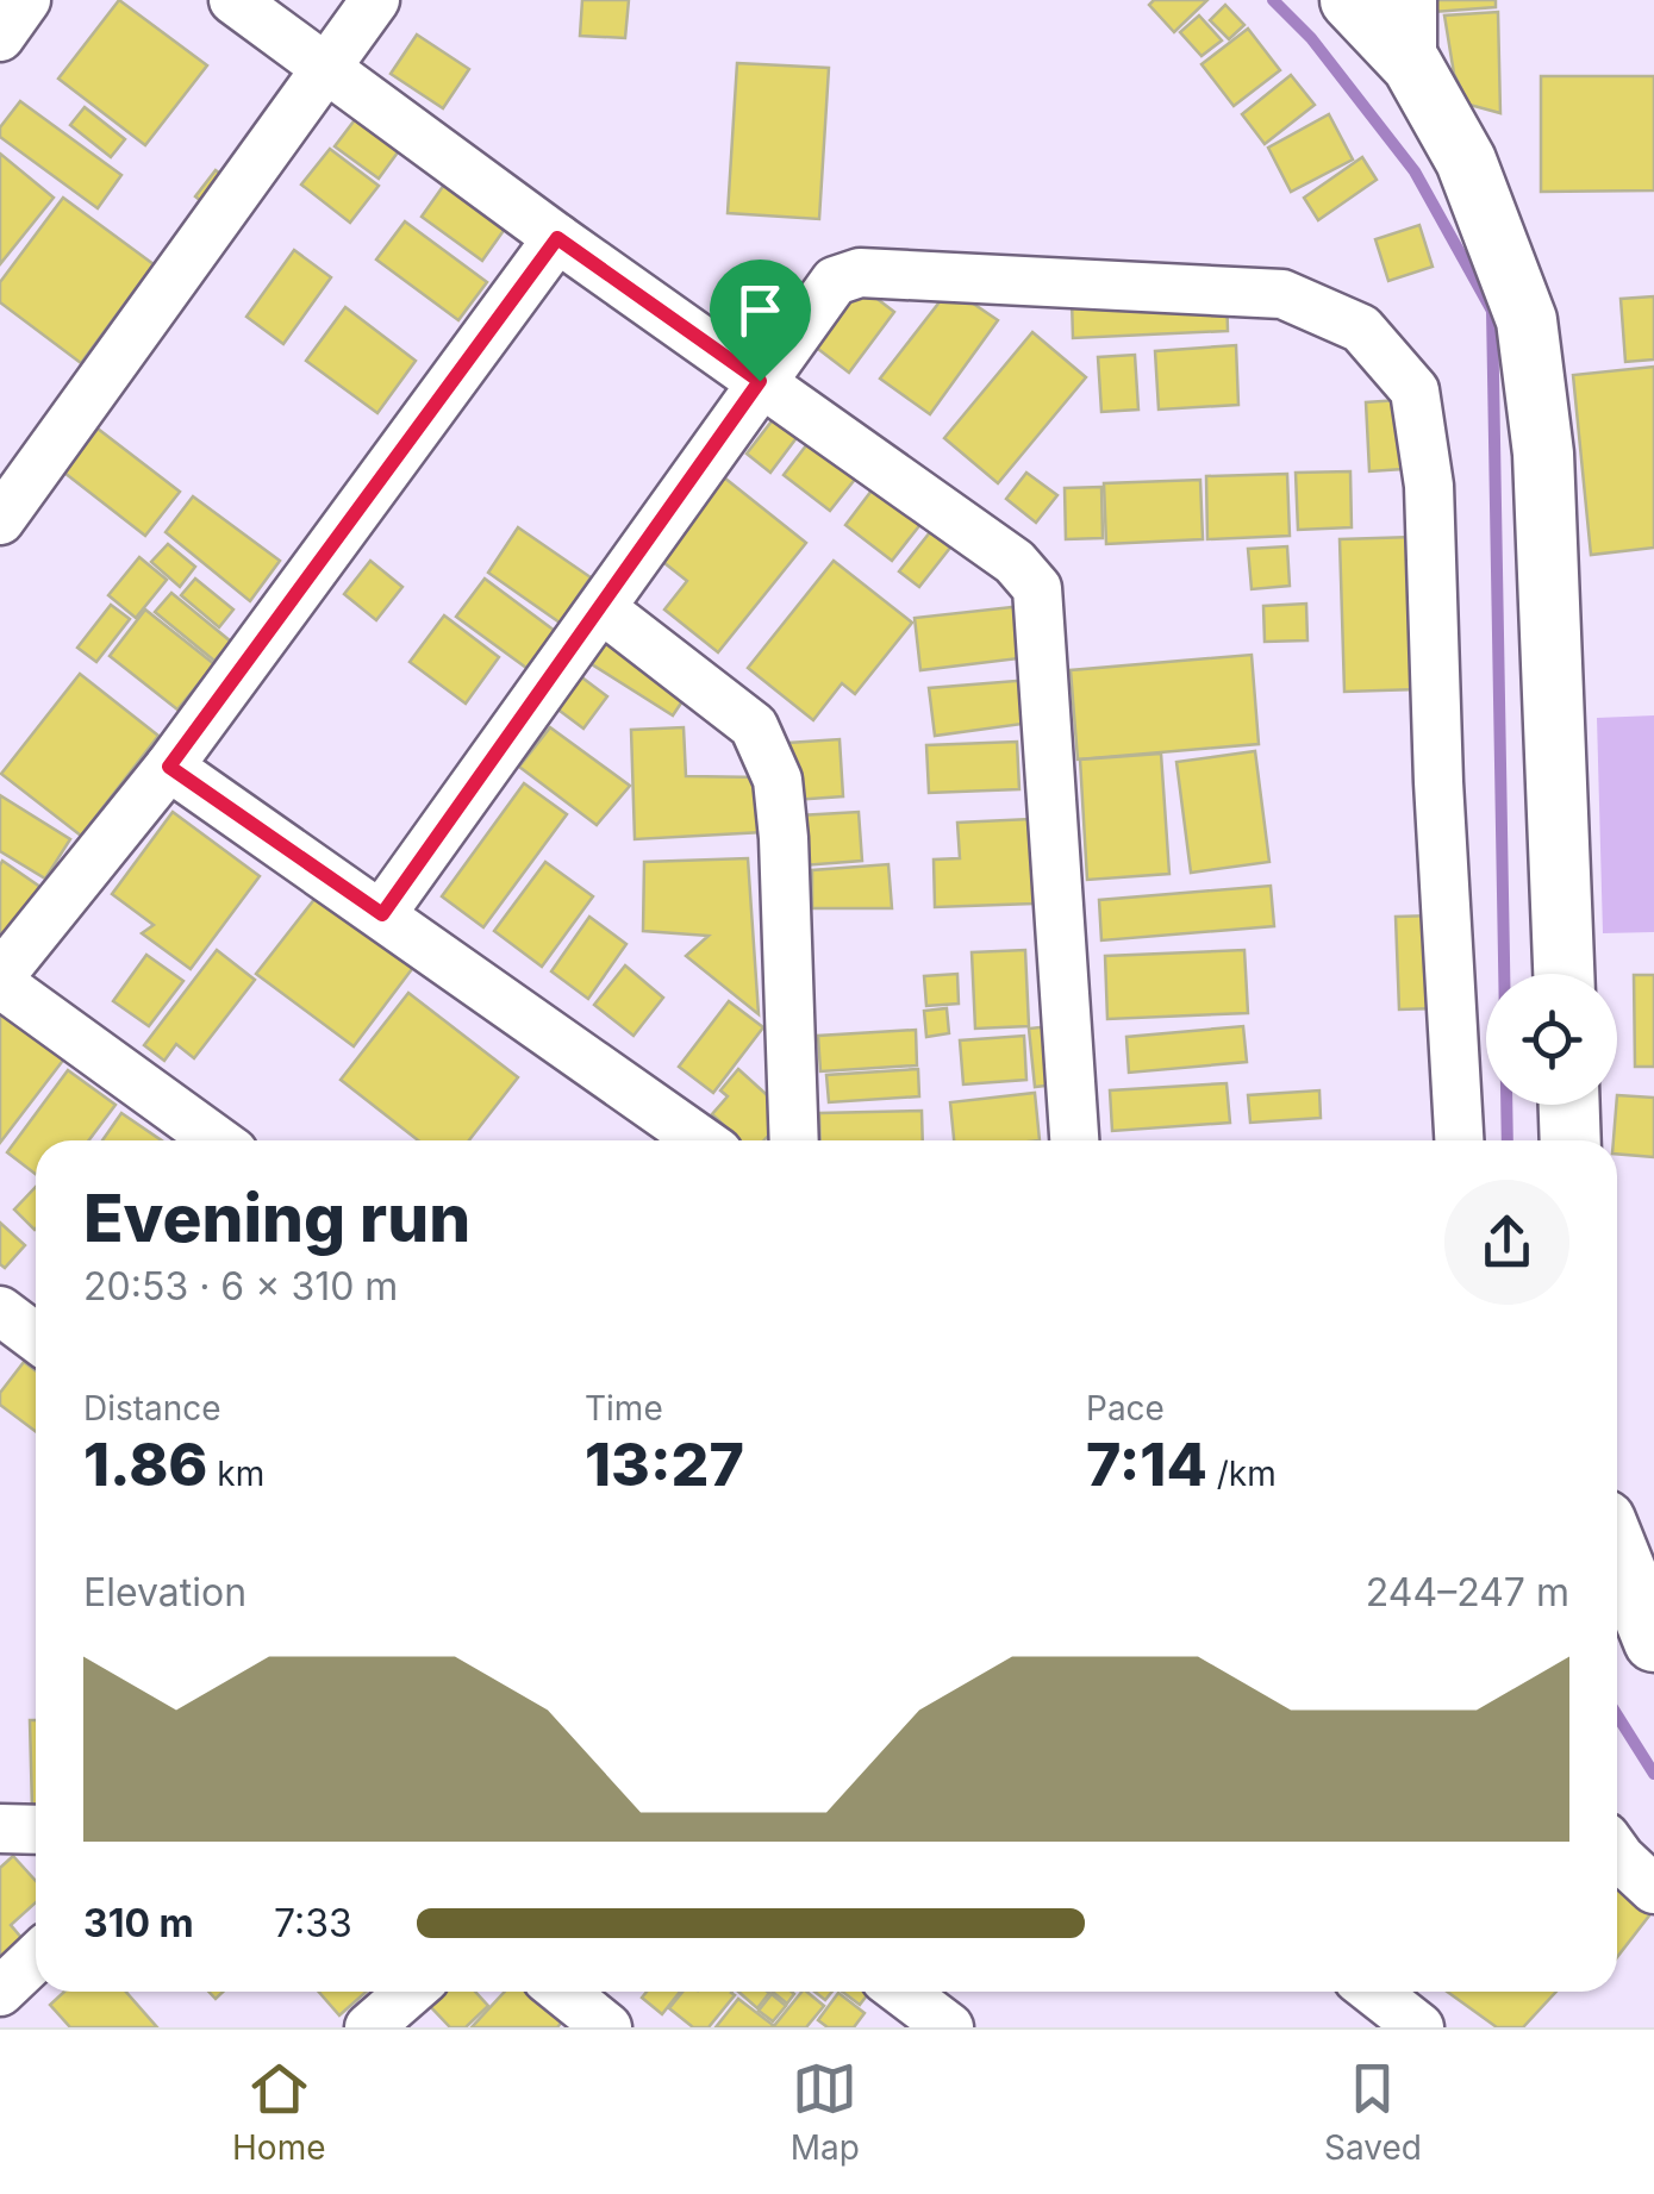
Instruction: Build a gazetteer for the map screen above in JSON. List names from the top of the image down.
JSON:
{
  "page": {
    "heading": ["Evening run", "20:53 · 6 × 310 m"],
    "stats": [
      ["Distance", "1.86 km"],
      ["Time", "13:27"],
      ["Pace", "7:14 /km"]
    ],
    "chart": ["Elevation", "244–247 m"],
    "list": [
      {
        "name": "310 m",
        "note": "7:33"
      }
    ],
    "tabs": ["Home", "Map", "Saved"]
  }
}
